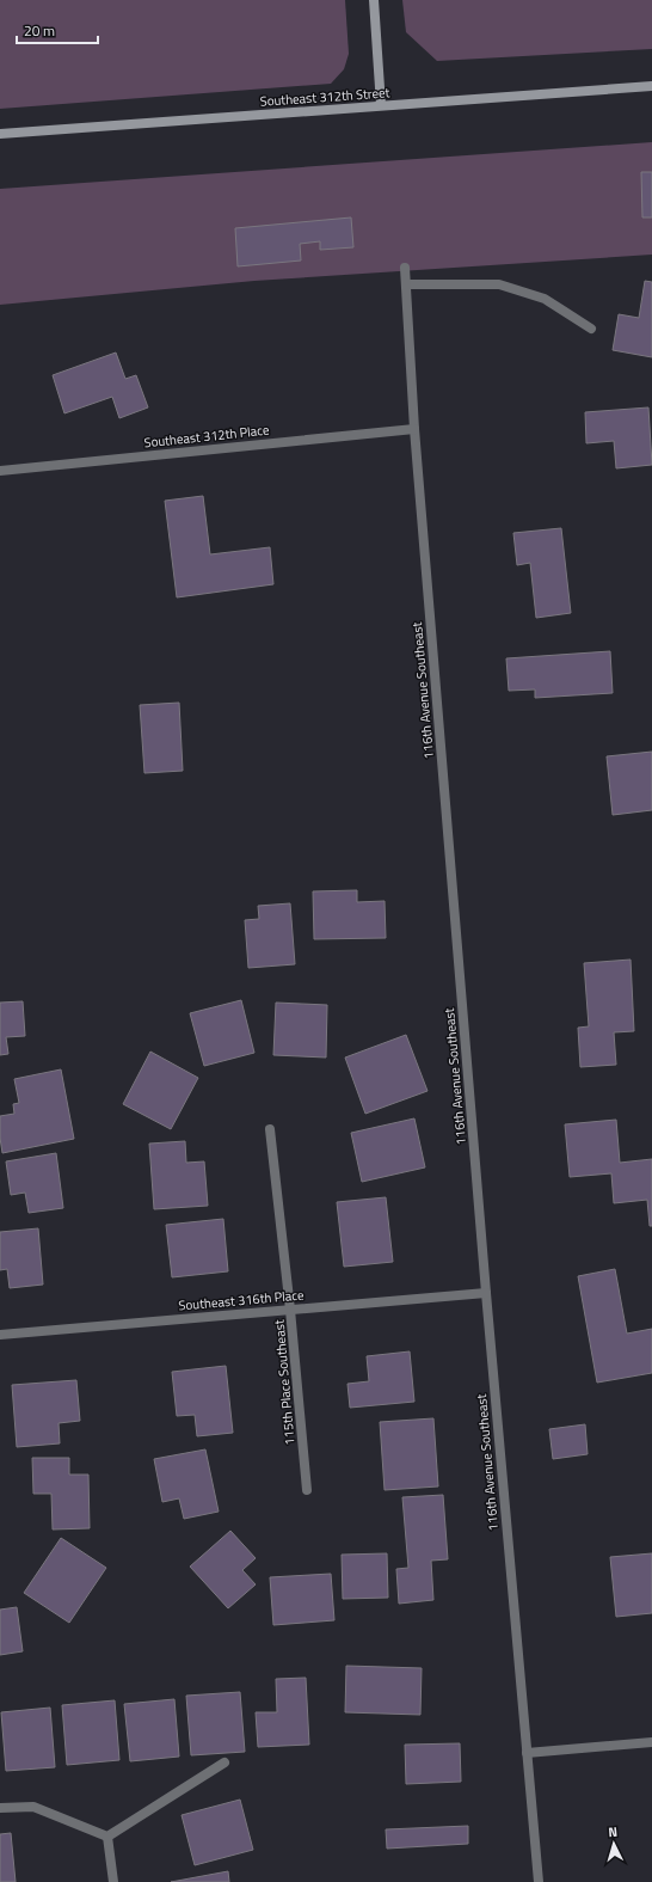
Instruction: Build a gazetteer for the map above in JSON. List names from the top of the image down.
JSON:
{
  "streets": {
    "main road": ["Southeast 312th Street"],
    "street": [
      "Southeast 312th Place",
      "116th Avenue Southeast",
      "Southeast 316th Place",
      "115th Place Southeast"
    ]
  },
  "crossings": [
    ["Southeast 312th Place", "116th Avenue Southeast"],
    ["116th Avenue Southeast", "Southeast 316th Place"],
    ["Southeast 316th Place", "115th Place Southeast"]
  ],
  "scale_bar": "20 m",
  "north": "top"
}
